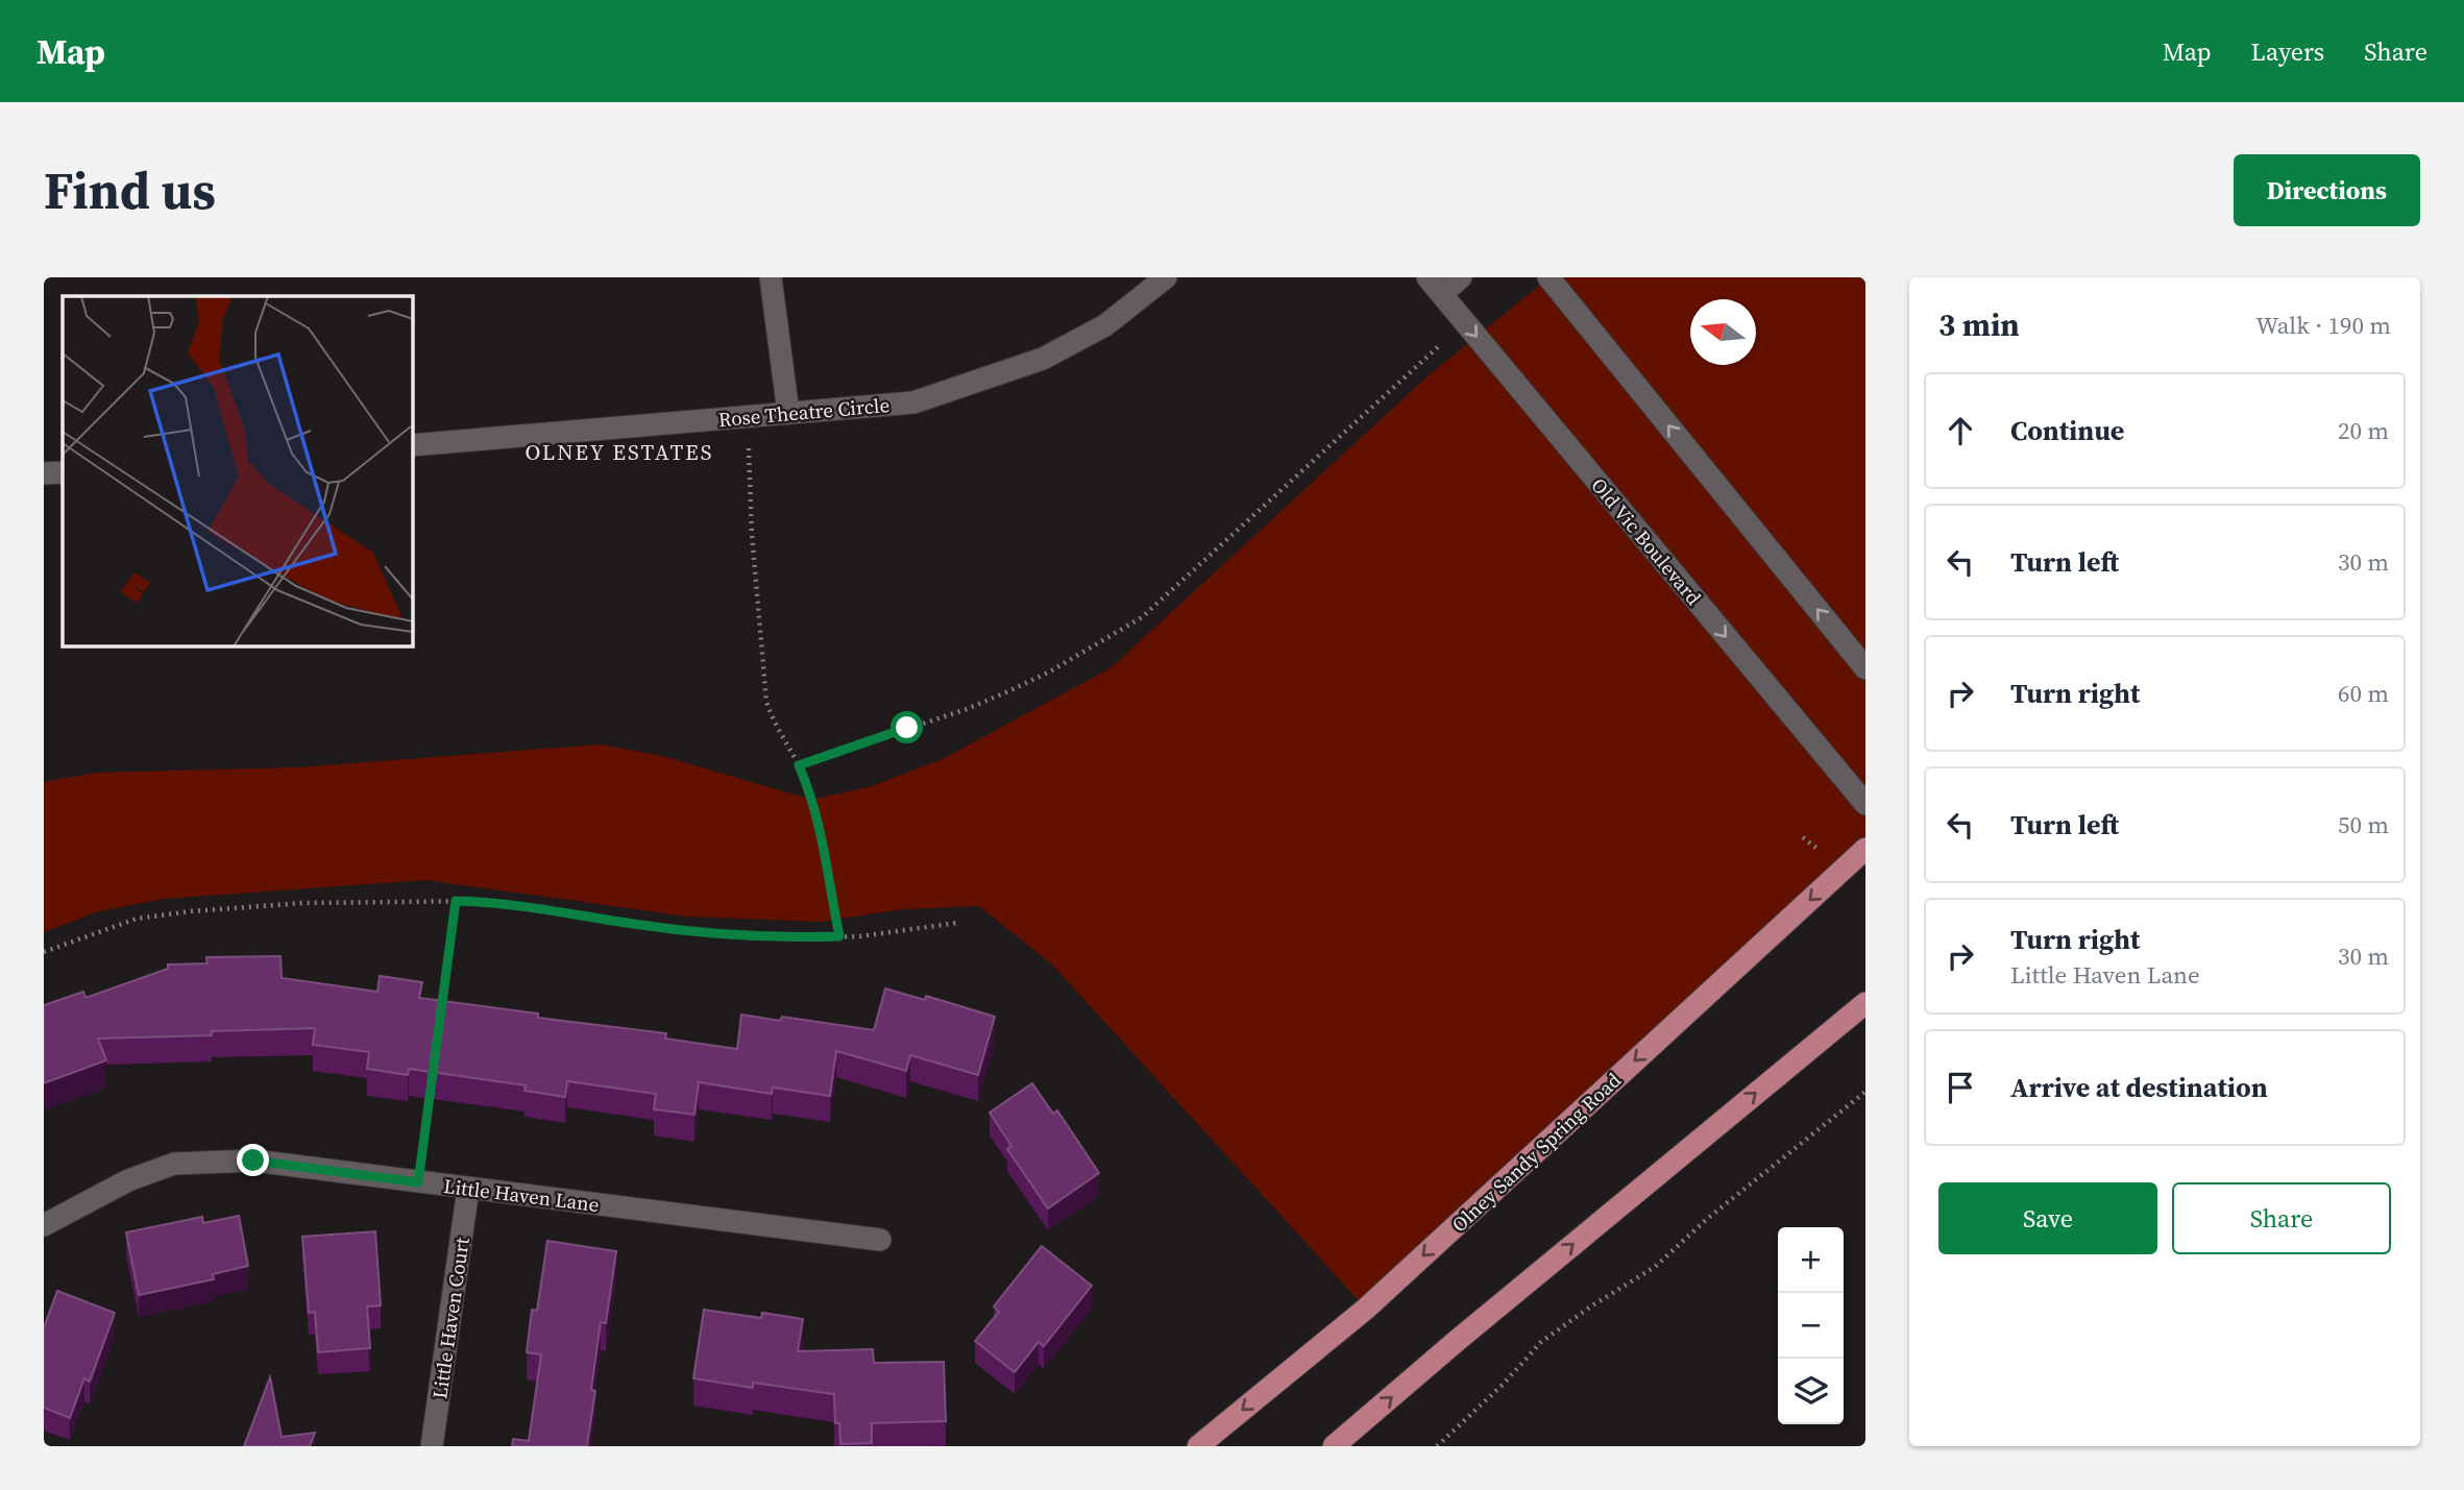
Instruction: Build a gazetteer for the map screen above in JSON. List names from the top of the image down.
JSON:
{
  "streets": {
    "main road": ["Olney Sandy Spring Road"],
    "street": [
      "Rose Theatre Circle",
      "Old Vic Boulevard",
      "Little Haven Lane",
      "Little Haven Court"
    ]
  },
  "crossings": [
    ["Little Haven Lane", "Little Haven Court"]
  ],
  "districts": ["OLNEY ESTATES"],
  "north": "left",
  "page": {
    "header": "Map",
    "nav": ["Map", "Layers", "Share"],
    "buttons": [
      "Directions",
      ["Save", "Share"]
    ],
    "title": "Find us",
    "heading": ["3 min", "Walk · 190 m"],
    "list": [
      ["Continue", "20 m"],
      ["Turn left", "30 m"],
      ["Turn right", "60 m"],
      ["Turn left", "50 m"],
      ["Turn right", "Little Haven Lane", "30 m"],
      "Arrive at destination"
    ],
    "map_buttons": ["+", "−"]
  }
}
